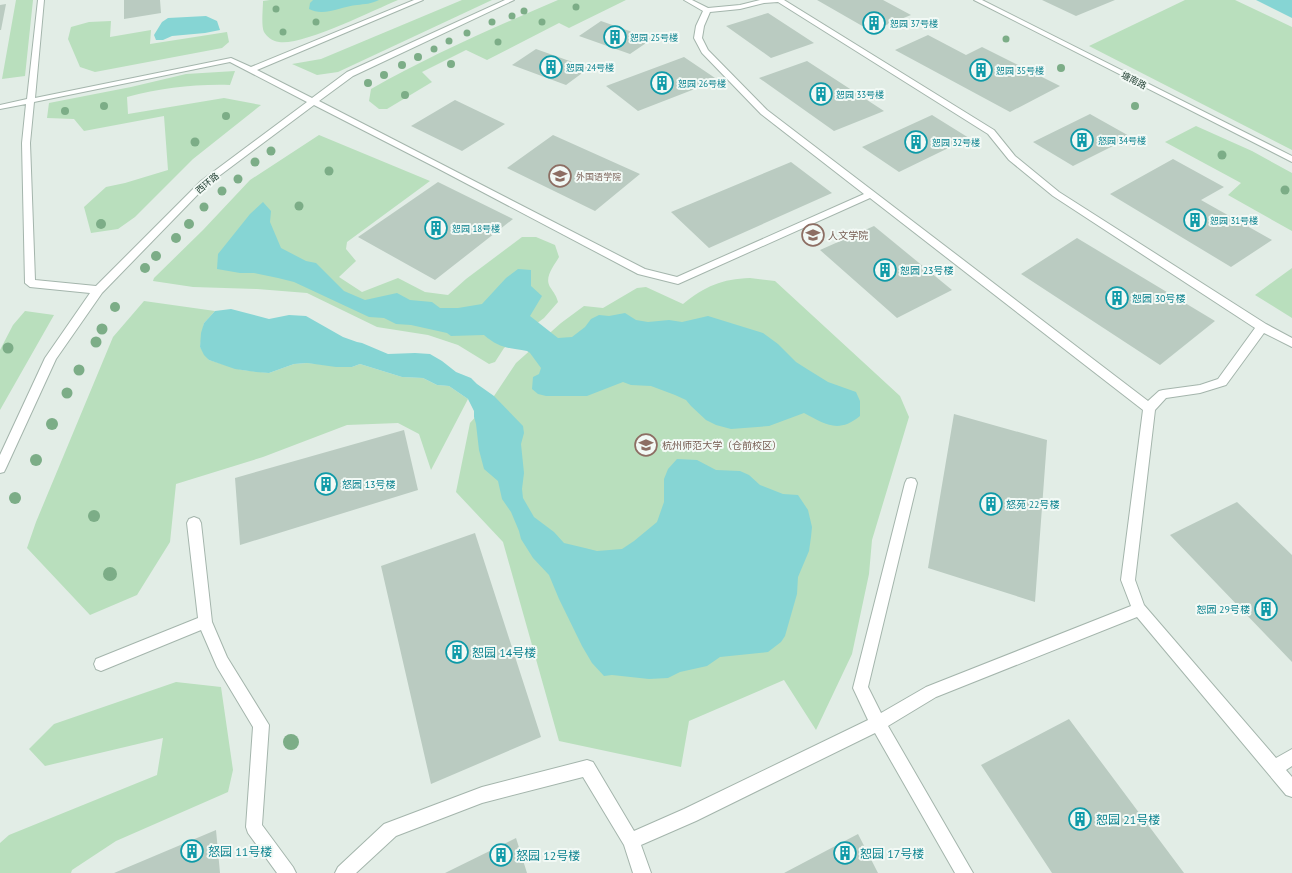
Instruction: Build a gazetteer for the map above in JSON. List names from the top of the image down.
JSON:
{
  "streets": {
    "street": ["塘南路", "西环路"]
  },
  "places": {
    "building": [
      "恕园 37号楼",
      "恕园 25号楼",
      "恕园 24号楼",
      "恕园 35号楼",
      "恕园 26号楼",
      "恕园 33号楼",
      "怒园 34号楼",
      "恕园 32号楼",
      "恕园 31号楼",
      "恕园 18号楼",
      "恕园 23号楼",
      "恕园 30号楼",
      "怒园 13号楼",
      "怒苑 22号楼",
      "恕园 29号楼",
      "恕园 14号楼",
      "恕园 21号楼",
      "怒园 11号楼",
      "恕园 17号楼",
      "怒园 12号楼"
    ],
    "school or university": ["外国语学院", "人文学院", "杭州师范大学（仓前校区）"]
  }
}
